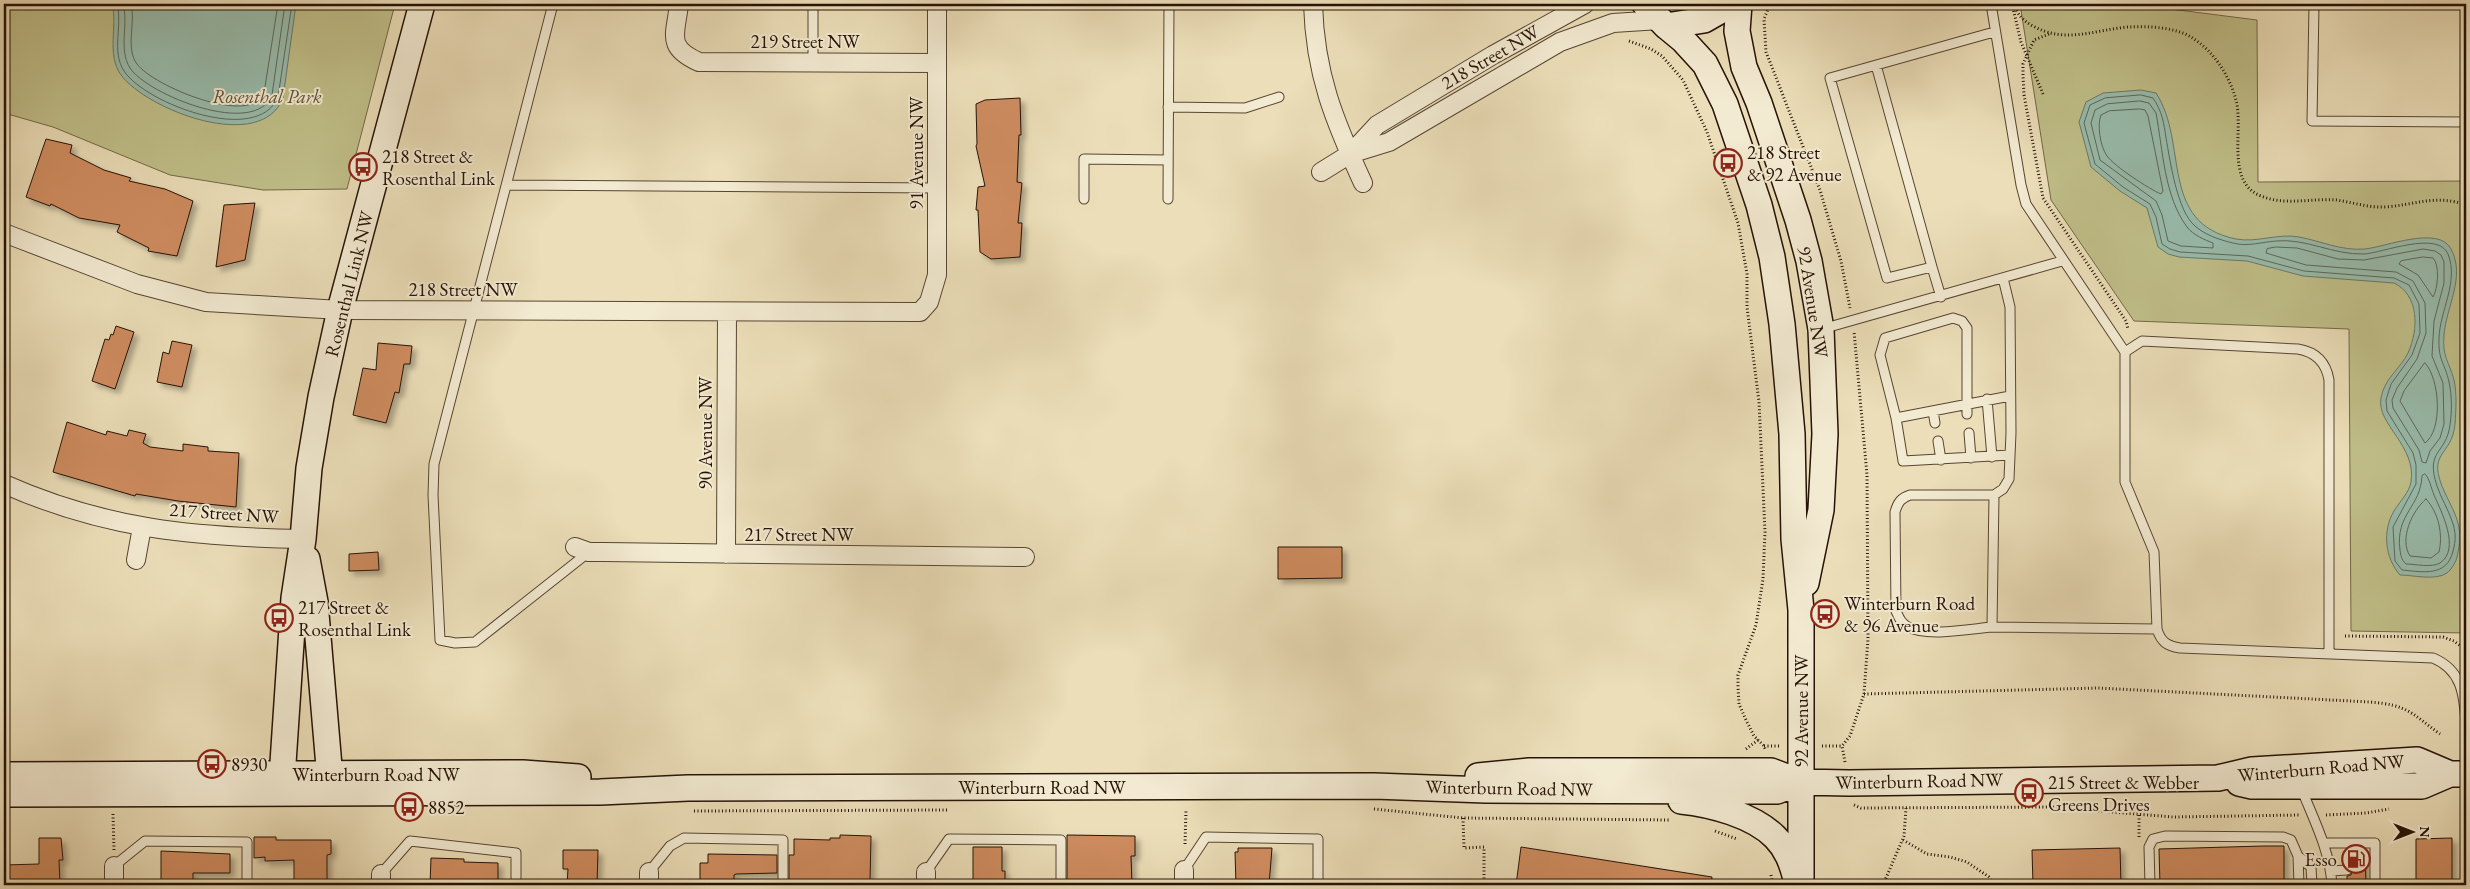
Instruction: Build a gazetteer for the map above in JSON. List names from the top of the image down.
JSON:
{
  "streets": {
    "main road": ["Rosenthal Link NW", "92 Avenue NW", "Winterburn Road NW"],
    "street": [
      "219 Street NW",
      "218 Street NW",
      "91 Avenue NW",
      "90 Avenue NW",
      "217 Street NW"
    ]
  },
  "crossings": [
    ["219 Street NW", "91 Avenue NW"],
    ["218 Street NW", "91 Avenue NW"],
    ["218 Street NW", "Rosenthal Link NW"],
    ["218 Street NW", "92 Avenue NW"],
    ["218 Street NW", "90 Avenue NW"],
    ["Rosenthal Link NW", "217 Street NW"],
    ["Rosenthal Link NW", "Winterburn Road NW"],
    ["92 Avenue NW", "Winterburn Road NW"],
    ["90 Avenue NW", "217 Street NW"]
  ],
  "parks": ["Rosenthal Park"],
  "places": {
    "bus stop": [
      "218 Street & 92 Avenue",
      "218 Street & Rosenthal Link",
      "Winterburn Road & 96 Avenue",
      "217 Street & Rosenthal Link",
      "8930",
      "215 Street & Webber Greens Drives",
      "8852"
    ],
    "fuel station": ["Esso"]
  },
  "north": "right"
}
